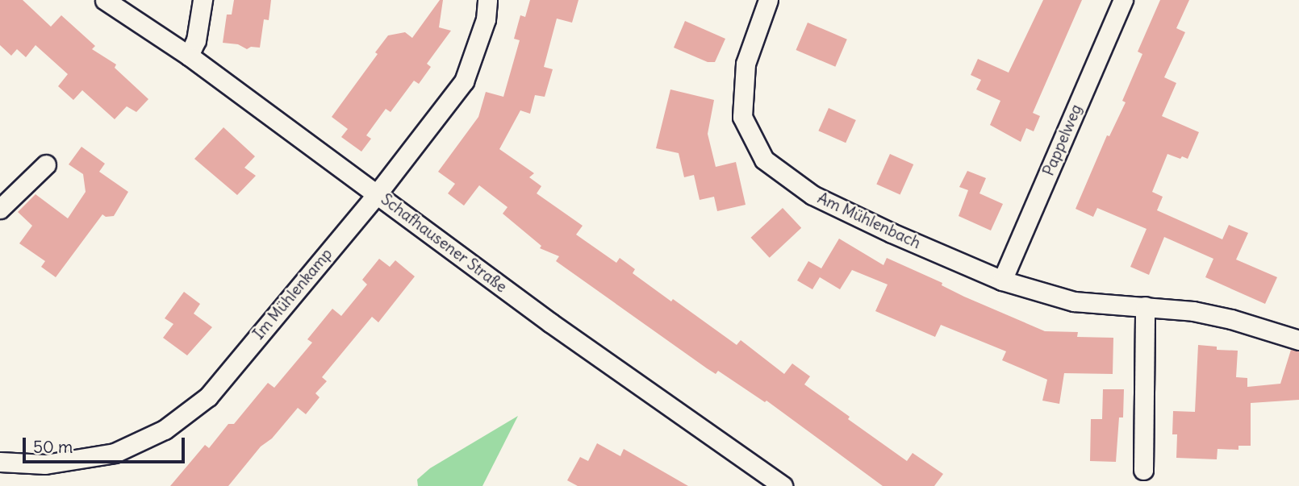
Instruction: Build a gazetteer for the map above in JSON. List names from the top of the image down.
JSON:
{
  "streets": {
    "street": [
      "Pappelweg",
      "Am Mühlenbach",
      "Schafhausener Straße",
      "Im Mühlenkamp"
    ]
  },
  "crossings": [
    ["Pappelweg", "Am Mühlenbach"],
    ["Schafhausener Straße", "Im Mühlenkamp"]
  ],
  "scale_bar": "50 m"
}
